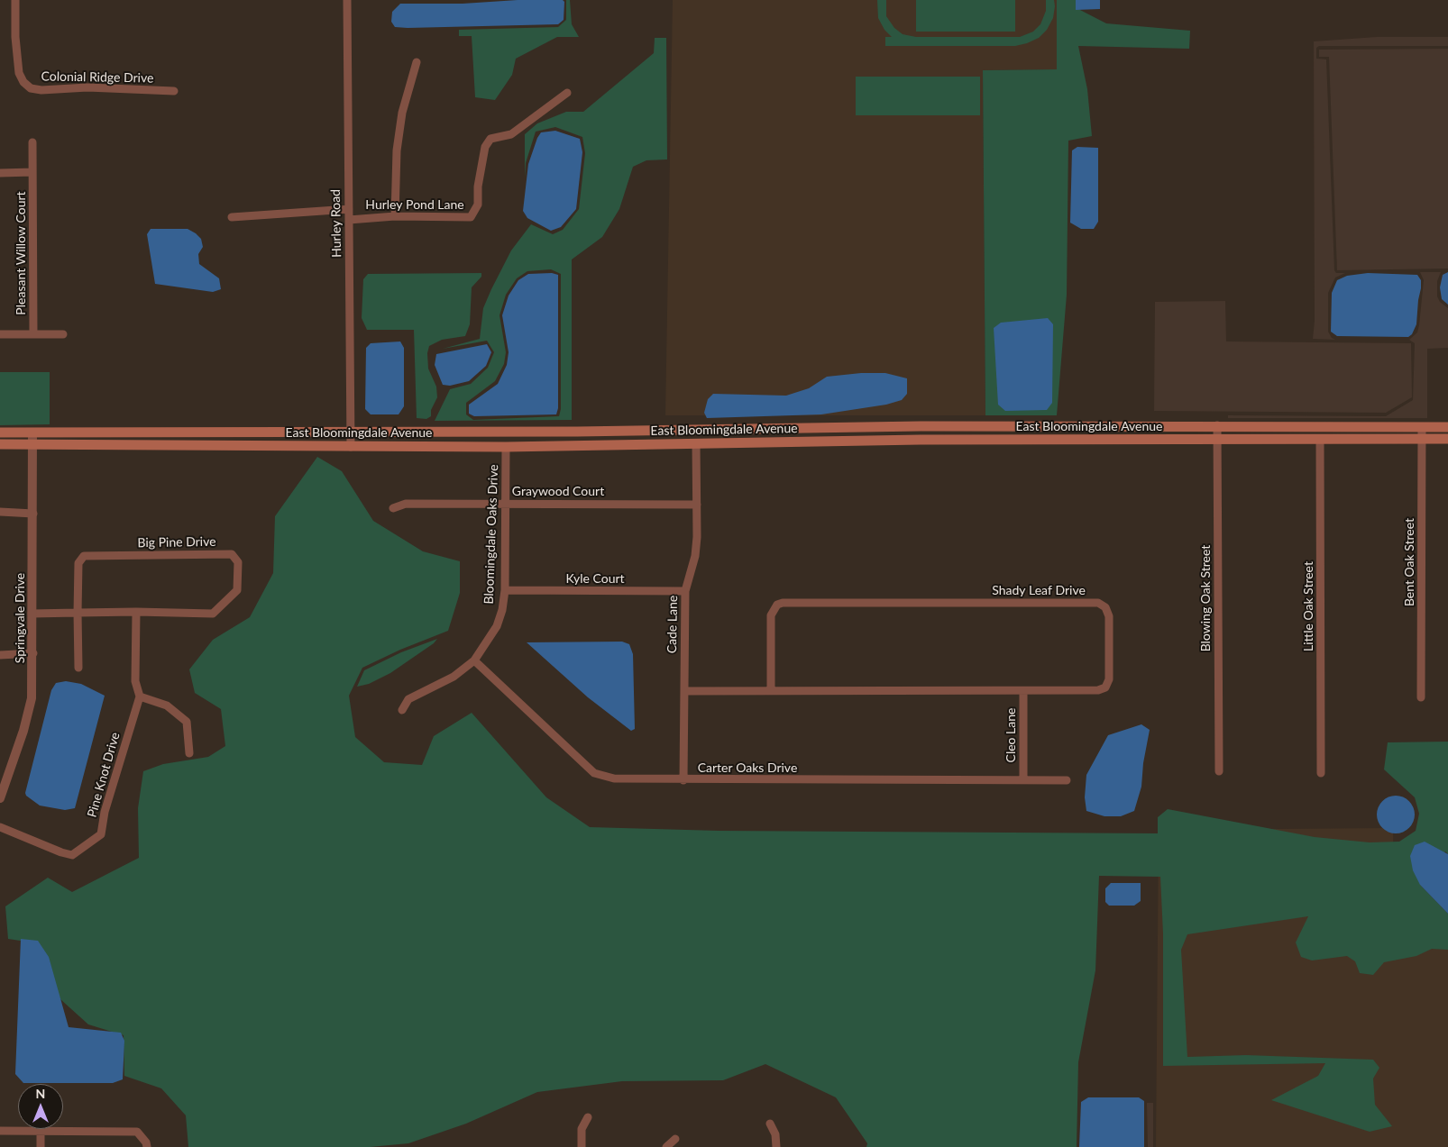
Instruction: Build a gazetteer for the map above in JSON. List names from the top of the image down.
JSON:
{
  "streets": {
    "main road": ["East Bloomingdale Avenue"],
    "street": [
      "Colonial Ridge Drive",
      "Hurley Pond Lane",
      "Hurley Road",
      "Pleasant Willow Court",
      "Graywood Court",
      "Bloomingdale Oaks Drive",
      "Big Pine Drive",
      "Bent Oak Street",
      "Kyle Court",
      "Shady Leaf Drive",
      "Blowing Oak Street",
      "Little Oak Street",
      "Springvale Drive",
      "Cade Lane",
      "Cleo Lane",
      "Carter Oaks Drive",
      "Pine Knot Drive"
    ]
  },
  "crossings": [
    ["Hurley Pond Lane", "Hurley Road"],
    ["Hurley Road", "East Bloomingdale Avenue"],
    ["East Bloomingdale Avenue", "Bloomingdale Oaks Drive"],
    ["East Bloomingdale Avenue", "Bent Oak Street"],
    ["East Bloomingdale Avenue", "Blowing Oak Street"],
    ["East Bloomingdale Avenue", "Little Oak Street"],
    ["East Bloomingdale Avenue", "Springvale Drive"],
    ["East Bloomingdale Avenue", "Cade Lane"],
    ["Graywood Court", "Bloomingdale Oaks Drive"],
    ["Graywood Court", "Cade Lane"],
    ["Bloomingdale Oaks Drive", "Kyle Court"],
    ["Bloomingdale Oaks Drive", "Carter Oaks Drive"],
    ["Big Pine Drive", "Springvale Drive"],
    ["Big Pine Drive", "Pine Knot Drive"],
    ["Kyle Court", "Cade Lane"],
    ["Shady Leaf Drive", "Cade Lane"],
    ["Shady Leaf Drive", "Cleo Lane"],
    ["Cade Lane", "Carter Oaks Drive"],
    ["Cleo Lane", "Carter Oaks Drive"]
  ],
  "north": "top"
}
